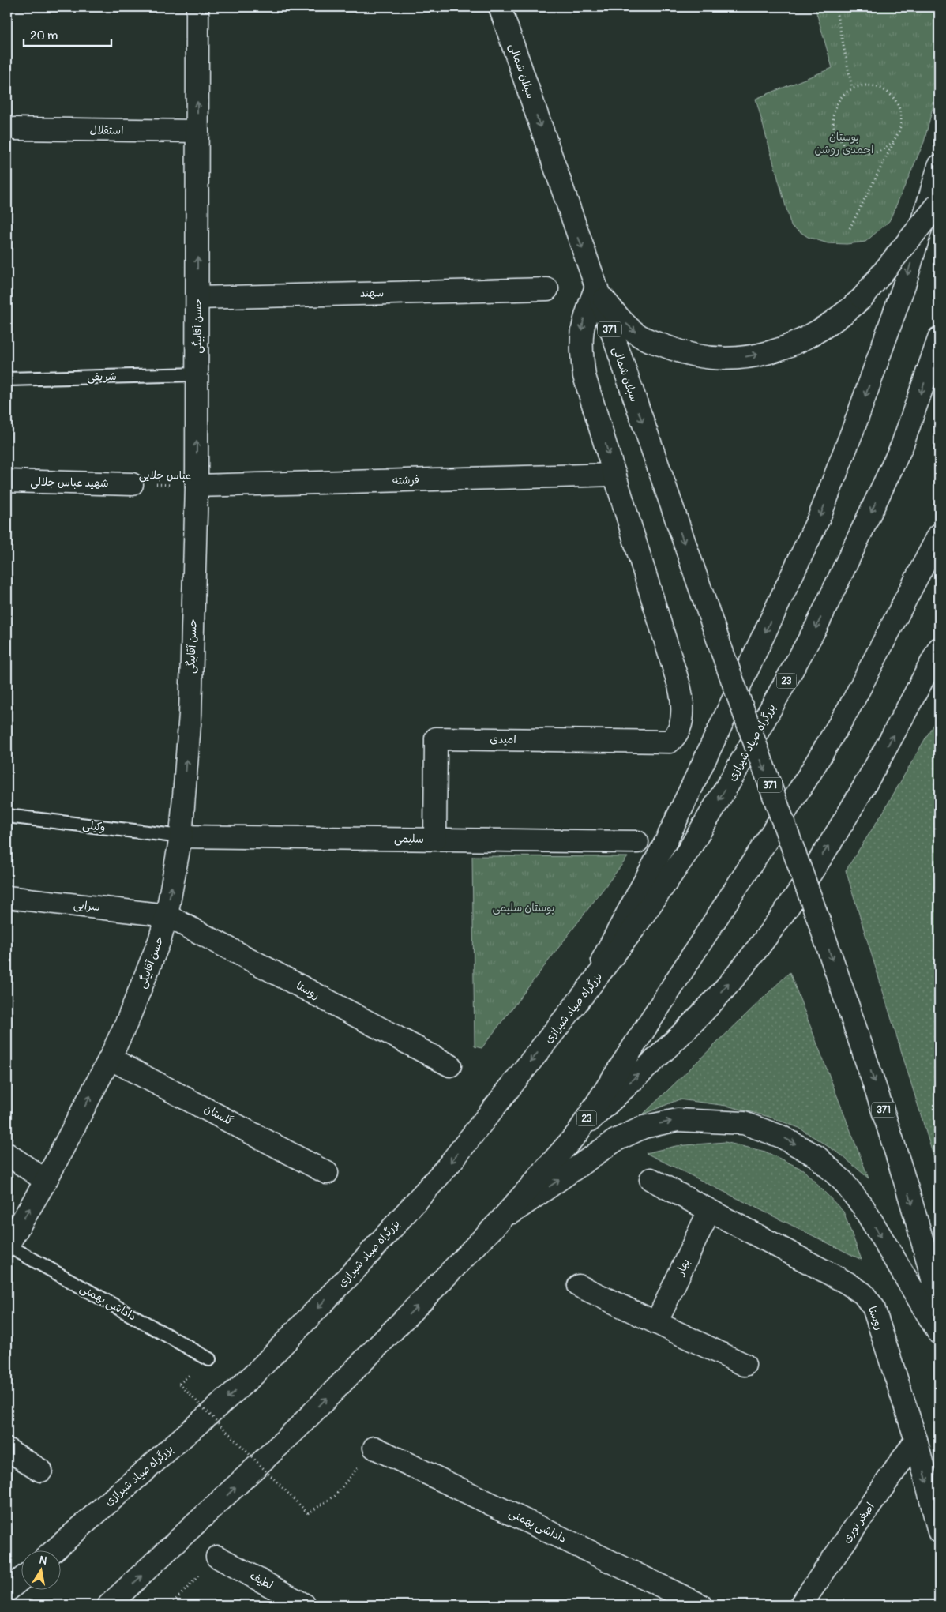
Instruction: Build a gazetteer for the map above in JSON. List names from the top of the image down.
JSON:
{
  "streets": {
    "main road": [
      "سبلان شمالی",
      "استقلال",
      "سهند",
      "حسن آقابیگی",
      "371",
      "فرشته",
      "شهید عباس جلالی",
      "23",
      "امیدی",
      "بزرگراه صیاد شیرازی",
      "سلیمی",
      "سرایی",
      "روستا",
      "گلستان",
      "بهار",
      "داداشی بهمنی",
      "اصغر نوری",
      "لطیف"
    ],
    "lane": ["شریفی", "وکیلی"],
    "path": ["عباس جلایی"]
  },
  "crossings": [
    ["استقلال", "حسن آقابیگی"],
    ["سهند", "حسن آقابیگی"],
    ["حسن آقابیگی", "شریفی"],
    ["حسن آقابیگی", "عباس جلایی"],
    ["حسن آقابیگی", "فرشته"],
    ["حسن آقابیگی", "وکیلی"],
    ["حسن آقابیگی", "سلیمی"],
    ["حسن آقابیگی", "سرایی"],
    ["حسن آقابیگی", "روستا"],
    ["حسن آقابیگی", "گلستان"],
    ["حسن آقابیگی", "داداشی بهمنی"],
    ["عباس جلایی", "فرشته"],
    ["عباس جلایی", "شهید عباس جلالی"],
    ["فرشته", "امیدی"],
    ["امیدی", "سلیمی"],
    ["وکیلی", "سلیمی"],
    ["سرایی", "روستا"],
    ["روستا", "بهار"],
    ["روستا", "اصغر نوری"]
  ],
  "one_way": ["سبلان شمالی", "حسن آقابیگی"],
  "parks": ["بوستان احمدی روشن", "بوستان سلیمی"],
  "scale_bar": "20 m",
  "north": "top"
}
